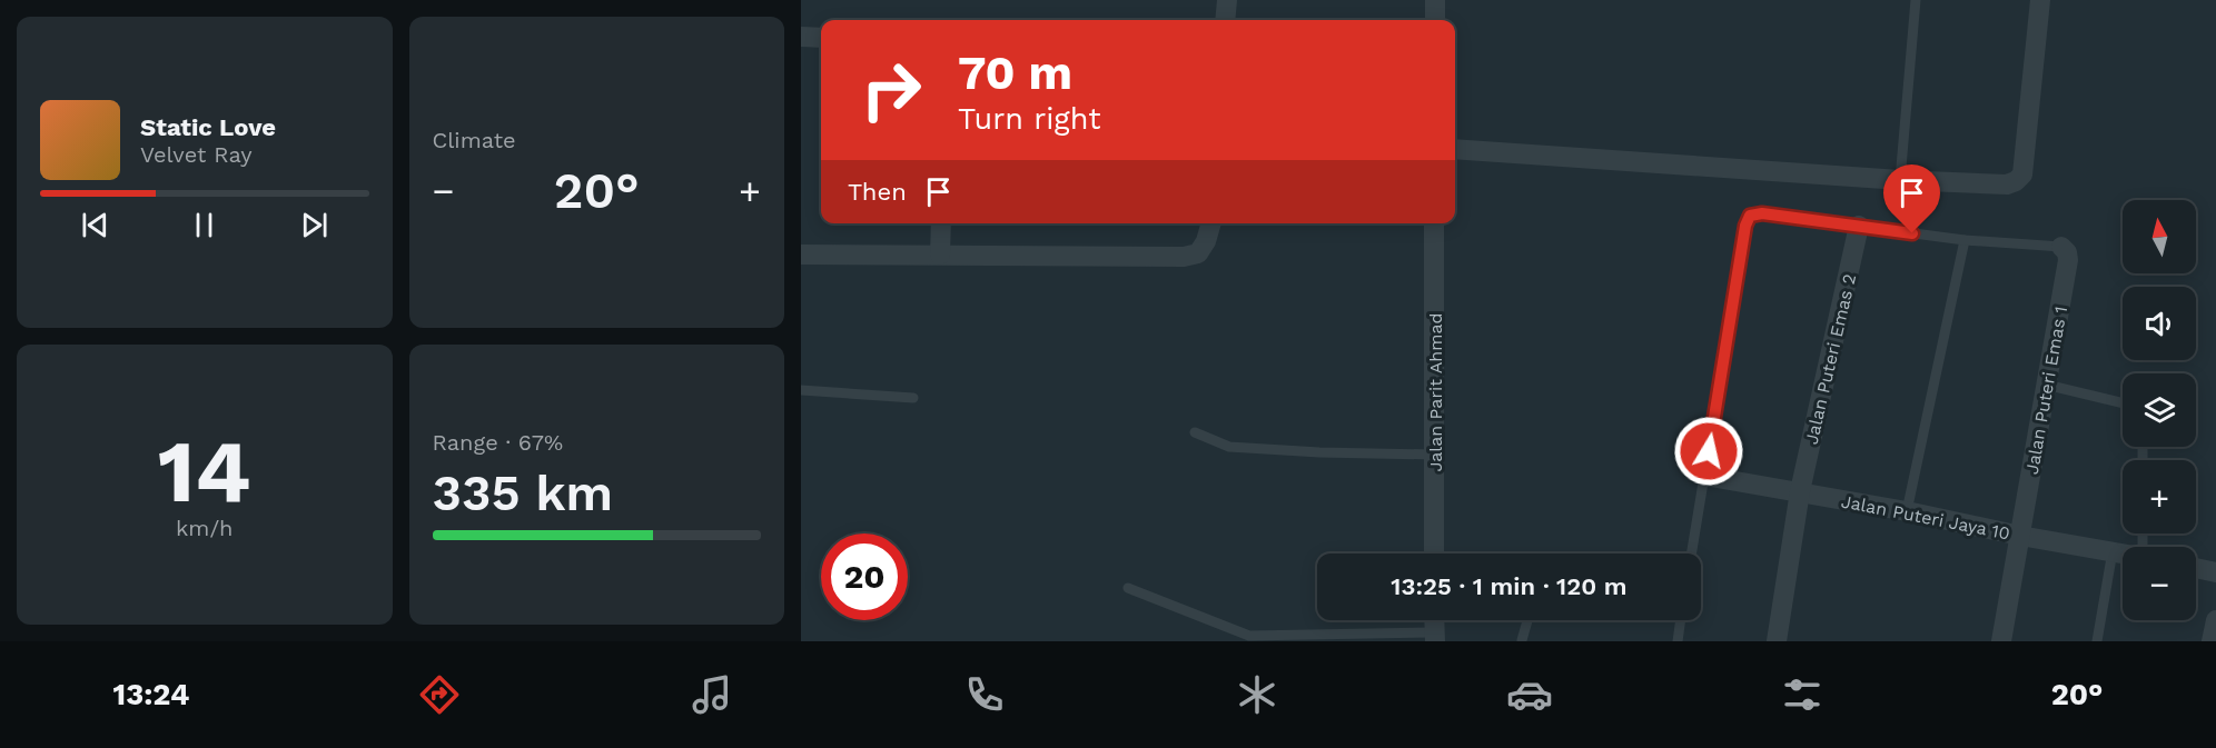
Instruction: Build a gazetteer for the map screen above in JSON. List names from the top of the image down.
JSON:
{
  "streets": {
    "street": [
      "Jalan Puteri Emas 2",
      "Jalan Puteri Emas 1",
      "Jalan Parit Ahmad",
      "Jalan Puteri Jaya 10"
    ]
  },
  "crossings": [
    ["Jalan Puteri Emas 2", "Jalan Puteri Jaya 10"],
    ["Jalan Puteri Emas 1", "Jalan Puteri Jaya 10"]
  ],
  "north": "top",
  "page": {
    "tile": [
      "Climate",
      ["14", "km/h"],
      ["Range · 67%", "335 km"]
    ],
    "turn": ["70 m", "Turn right"],
    "song": ["Static Love", "Velvet Ray"],
    "then": "Then",
    "heat": ["−", "20°", "+"],
    "map_buttons": ["+", "−"],
    "limit": "20",
    "trip": "13:25 · 1 min · 120 m",
    "tabs": ["13:24", "20°"]
  }
}
